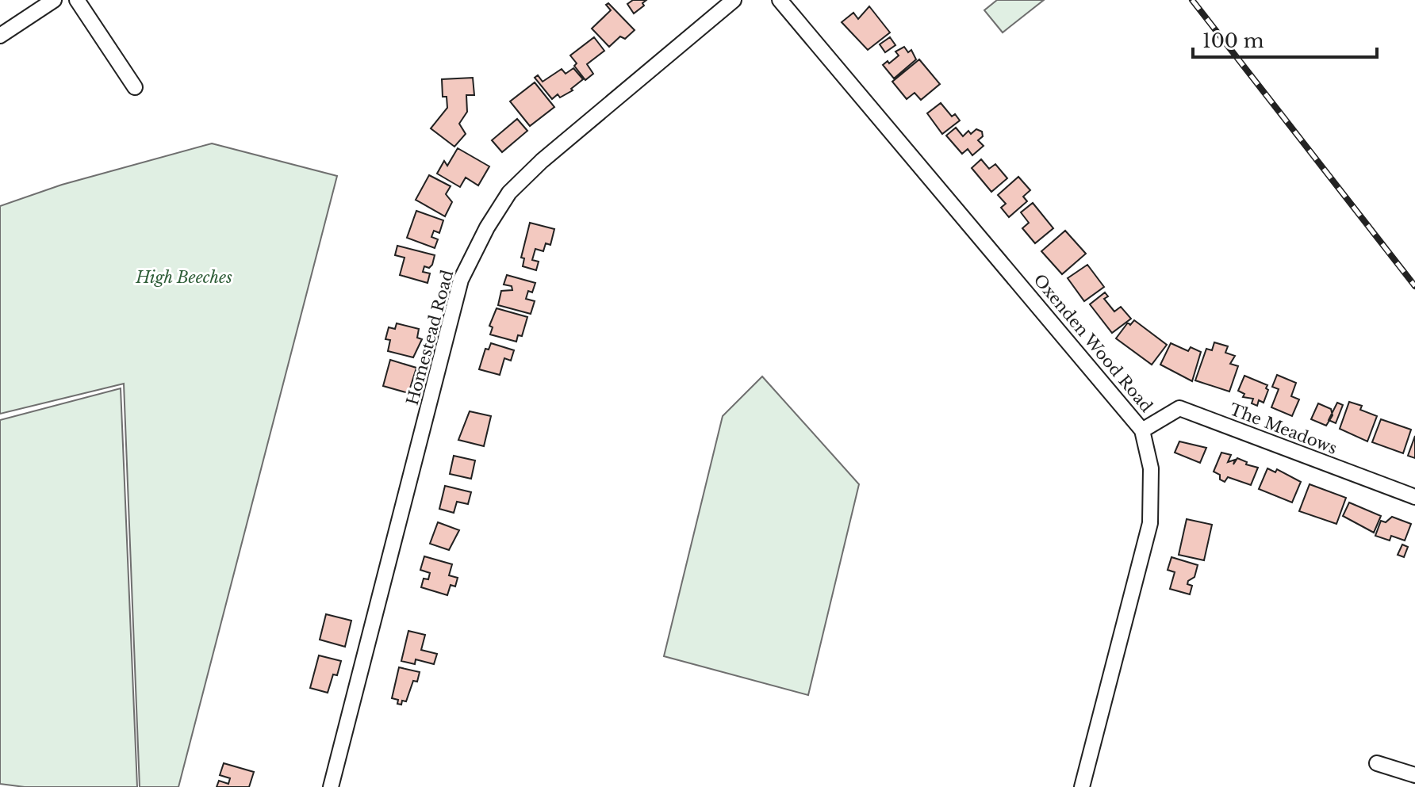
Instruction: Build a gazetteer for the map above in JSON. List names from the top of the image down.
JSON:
{
  "streets": {
    "street": ["Homestead Road", "Oxenden Wood Road", "The Meadows"]
  },
  "crossings": [
    ["Oxenden Wood Road", "The Meadows"]
  ],
  "parks": ["High Beeches"],
  "scale_bar": "100 m"
}
